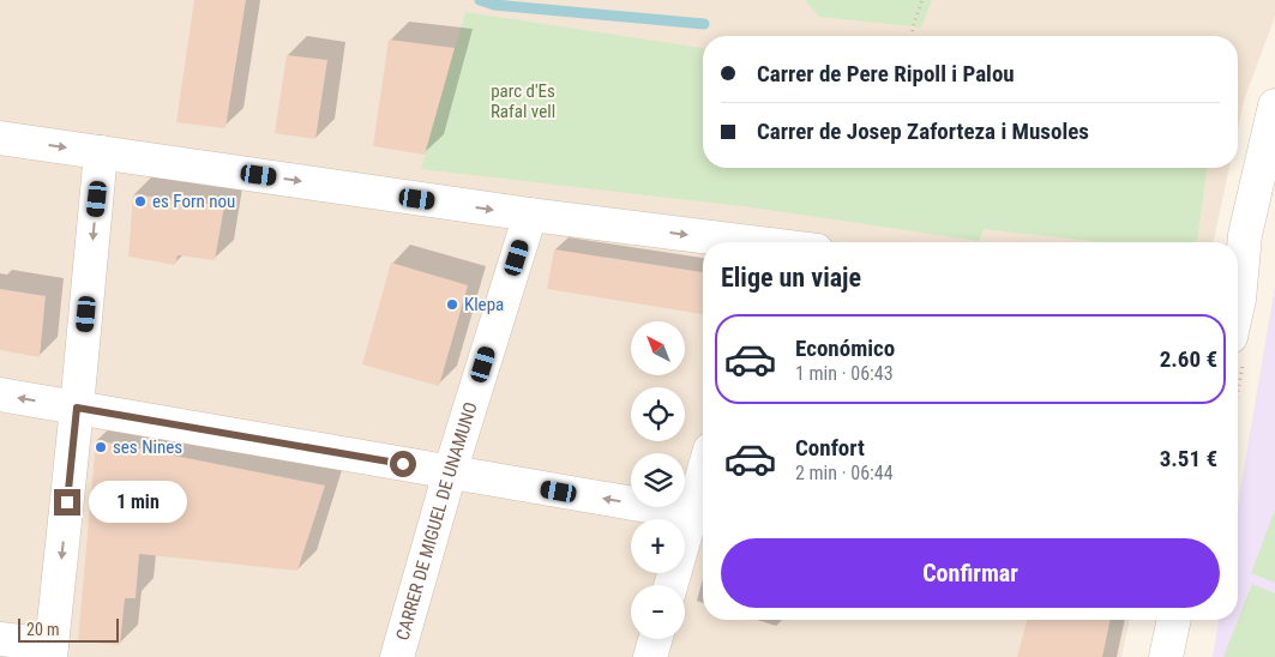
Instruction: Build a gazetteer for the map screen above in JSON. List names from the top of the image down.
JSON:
{
  "streets": {
    "street": ["CARRER DE MIGUEL DE UNAMUNO"]
  },
  "parks": ["parc d'Es Rafal vell"],
  "places": ["es Forn nou", "Klepa", "ses Nines"],
  "scale_bar": "20 m",
  "north": "top left",
  "page": {
    "banner": ["Carrer de Pere Ripoll i Palou", "Carrer de Josep Zaforteza i Musoles"],
    "heading": "Elige un viaje",
    "list": [
      {
        "name": "Económico",
        "note": "1 min · 06:43",
        "value": "2.60 €"
      },
      {
        "name": "Confort",
        "note": "2 min · 06:44",
        "value": "3.51 €"
      }
    ],
    "map_buttons": ["+", "−"],
    "bubble": "1 min",
    "buttons": "Confirmar",
    "scale": "20 m"
  }
}
